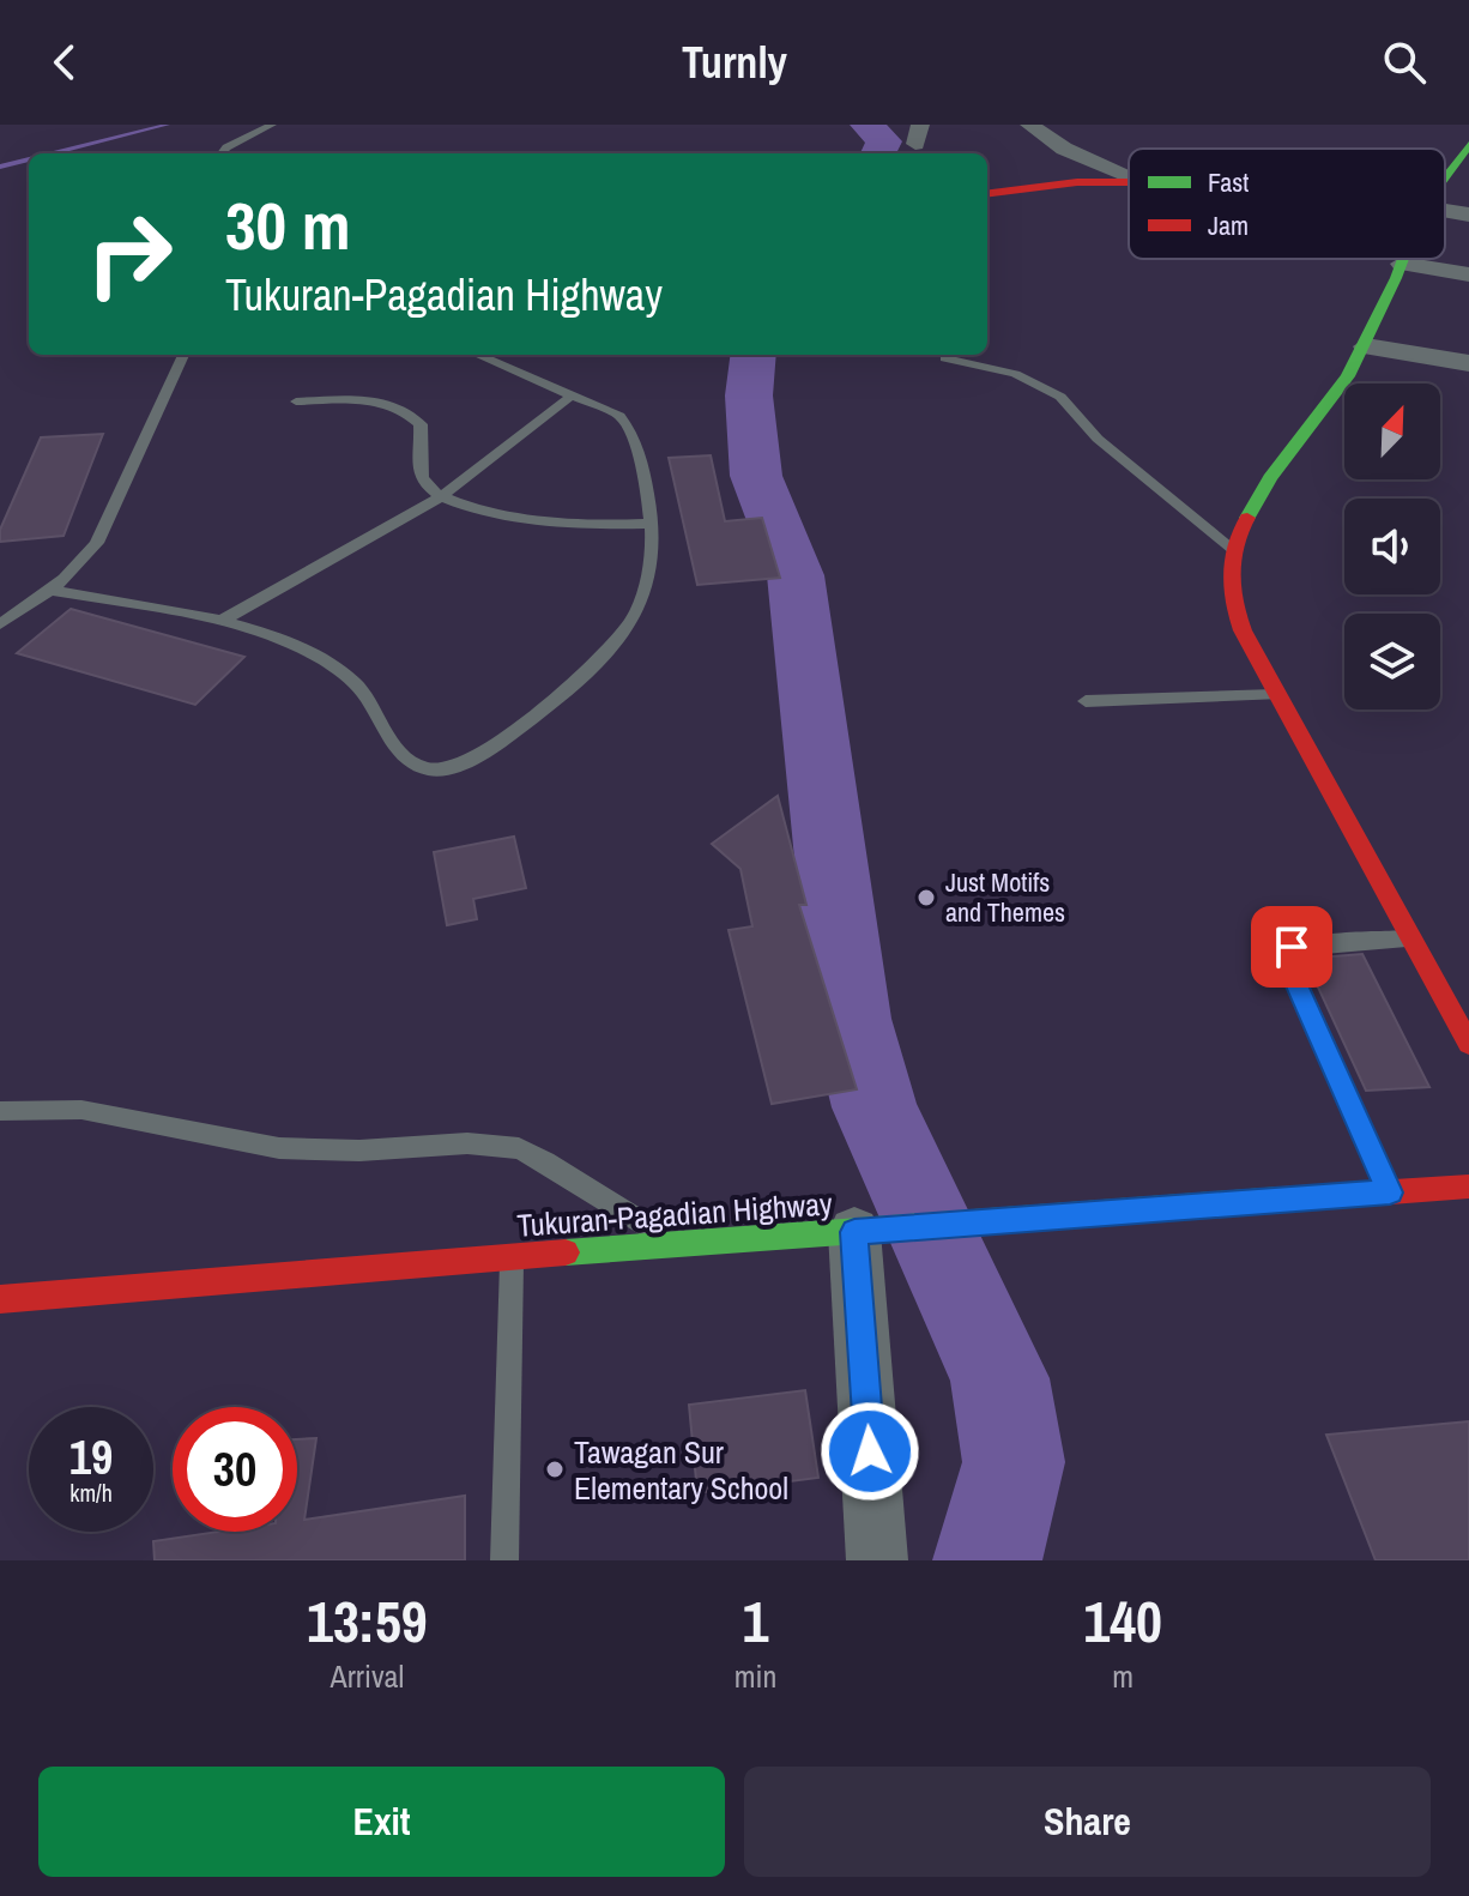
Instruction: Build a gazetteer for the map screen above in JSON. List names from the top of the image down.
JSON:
{
  "streets": {
    "main road": ["Tukuran-Pagadian Highway"]
  },
  "places": ["Just Motifs and Themes", "Tawagan Sur Elementary School"],
  "legend": ["Fast", "Jam"],
  "north": "top right",
  "page": {
    "header": "Turnly",
    "turn": ["30 m", "Tukuran-Pagadian Highway"],
    "speed": "19 km/h",
    "limit": "30",
    "eta": [
      "13:59",
      "Arrival",
      "1",
      "min",
      "140",
      "m"
    ],
    "buttons": ["Exit", "Share"]
  }
}
